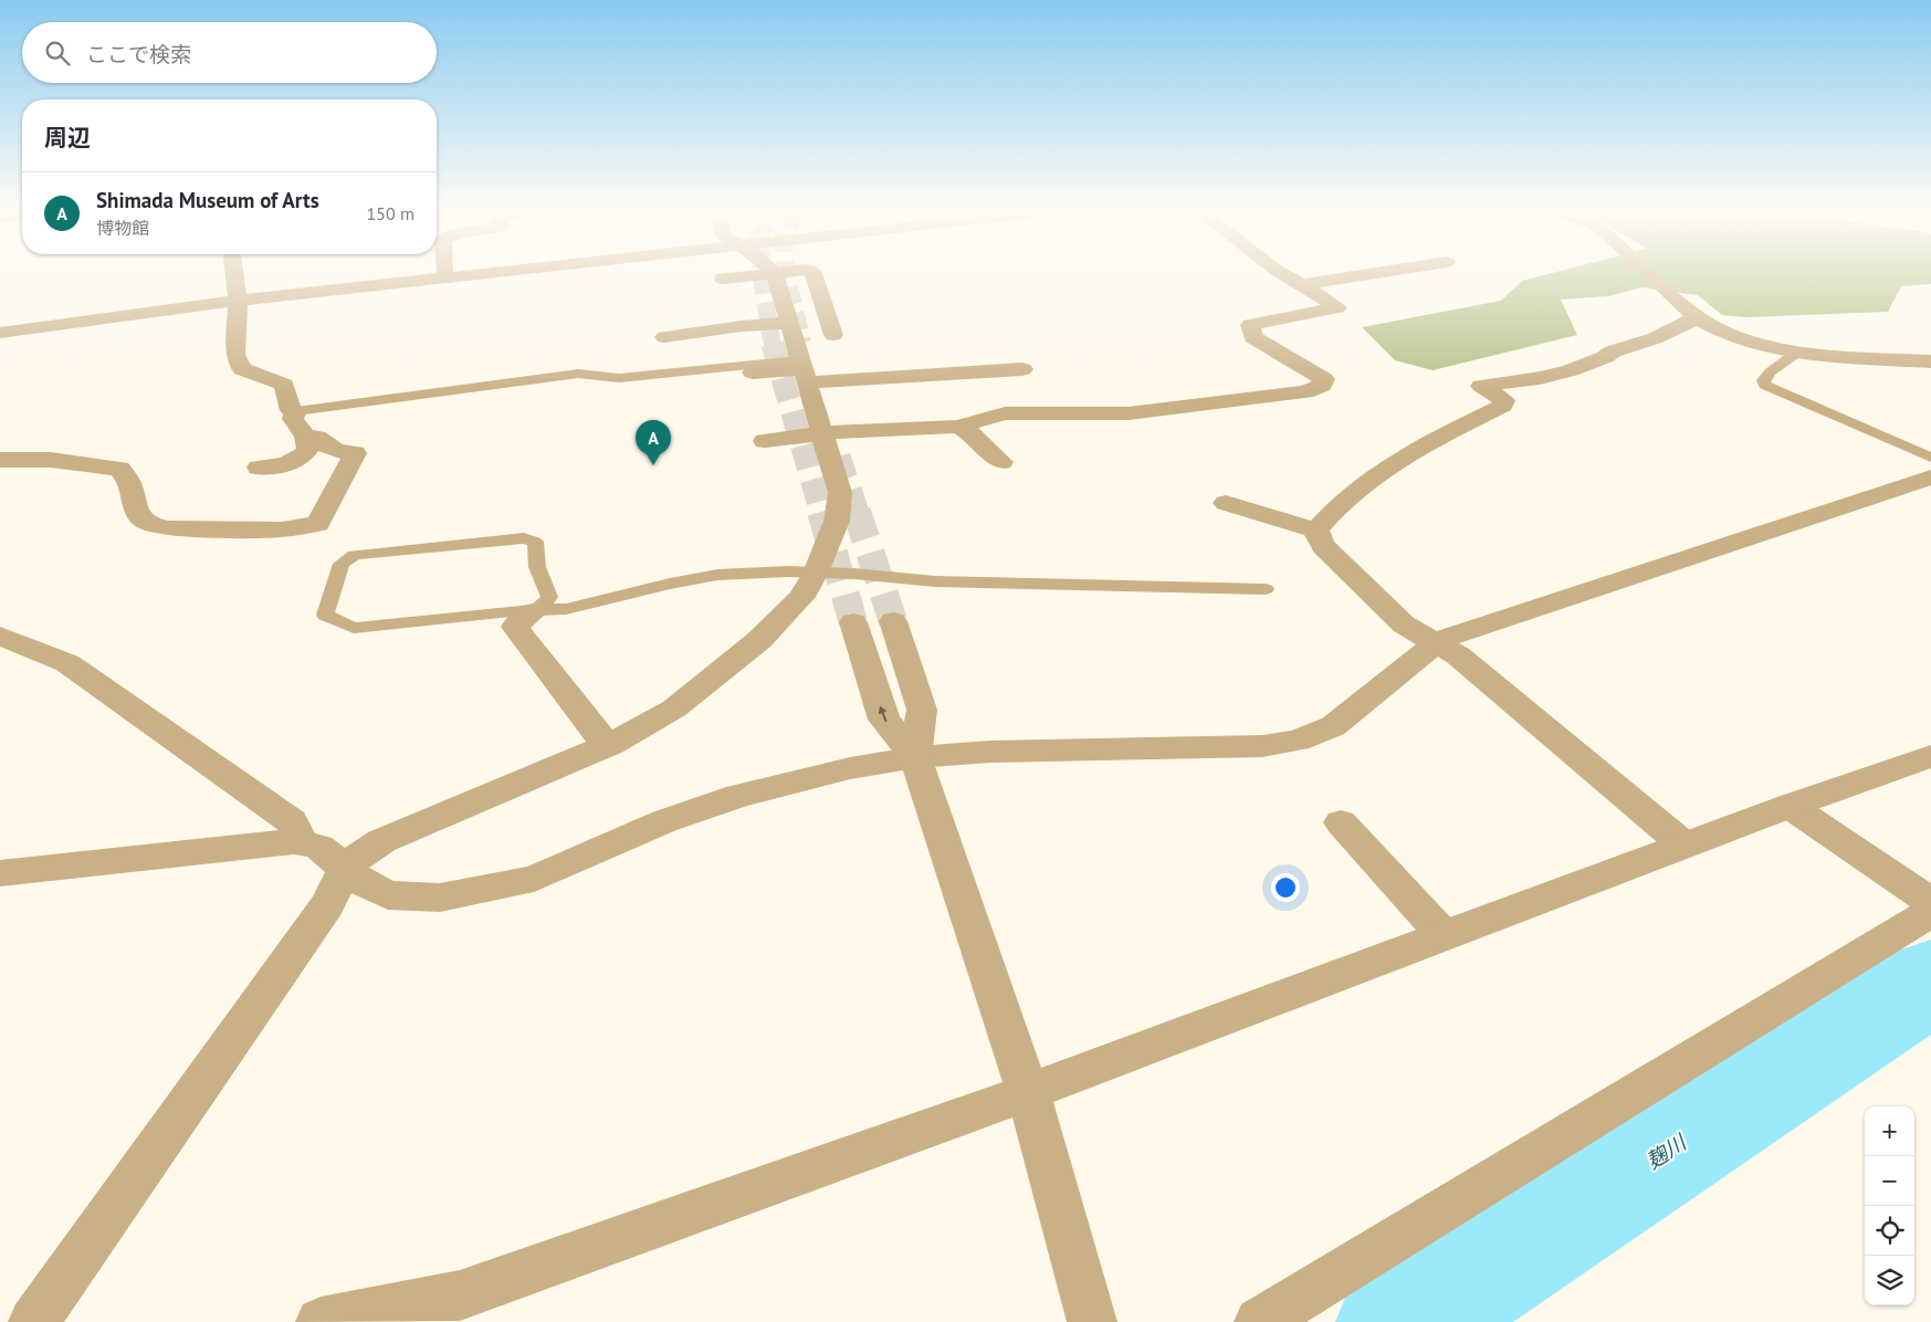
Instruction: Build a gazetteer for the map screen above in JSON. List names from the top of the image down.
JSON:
{
  "water": ["麹川"],
  "page": {
    "search": "ここで検索",
    "heading": "周辺",
    "list": [
      {
        "mark": "A",
        "name": "Shimada Museum of Arts",
        "note": "博物館",
        "value": "150 m"
      }
    ],
    "pins": "A",
    "map_buttons": ["+", "−"]
  }
}
